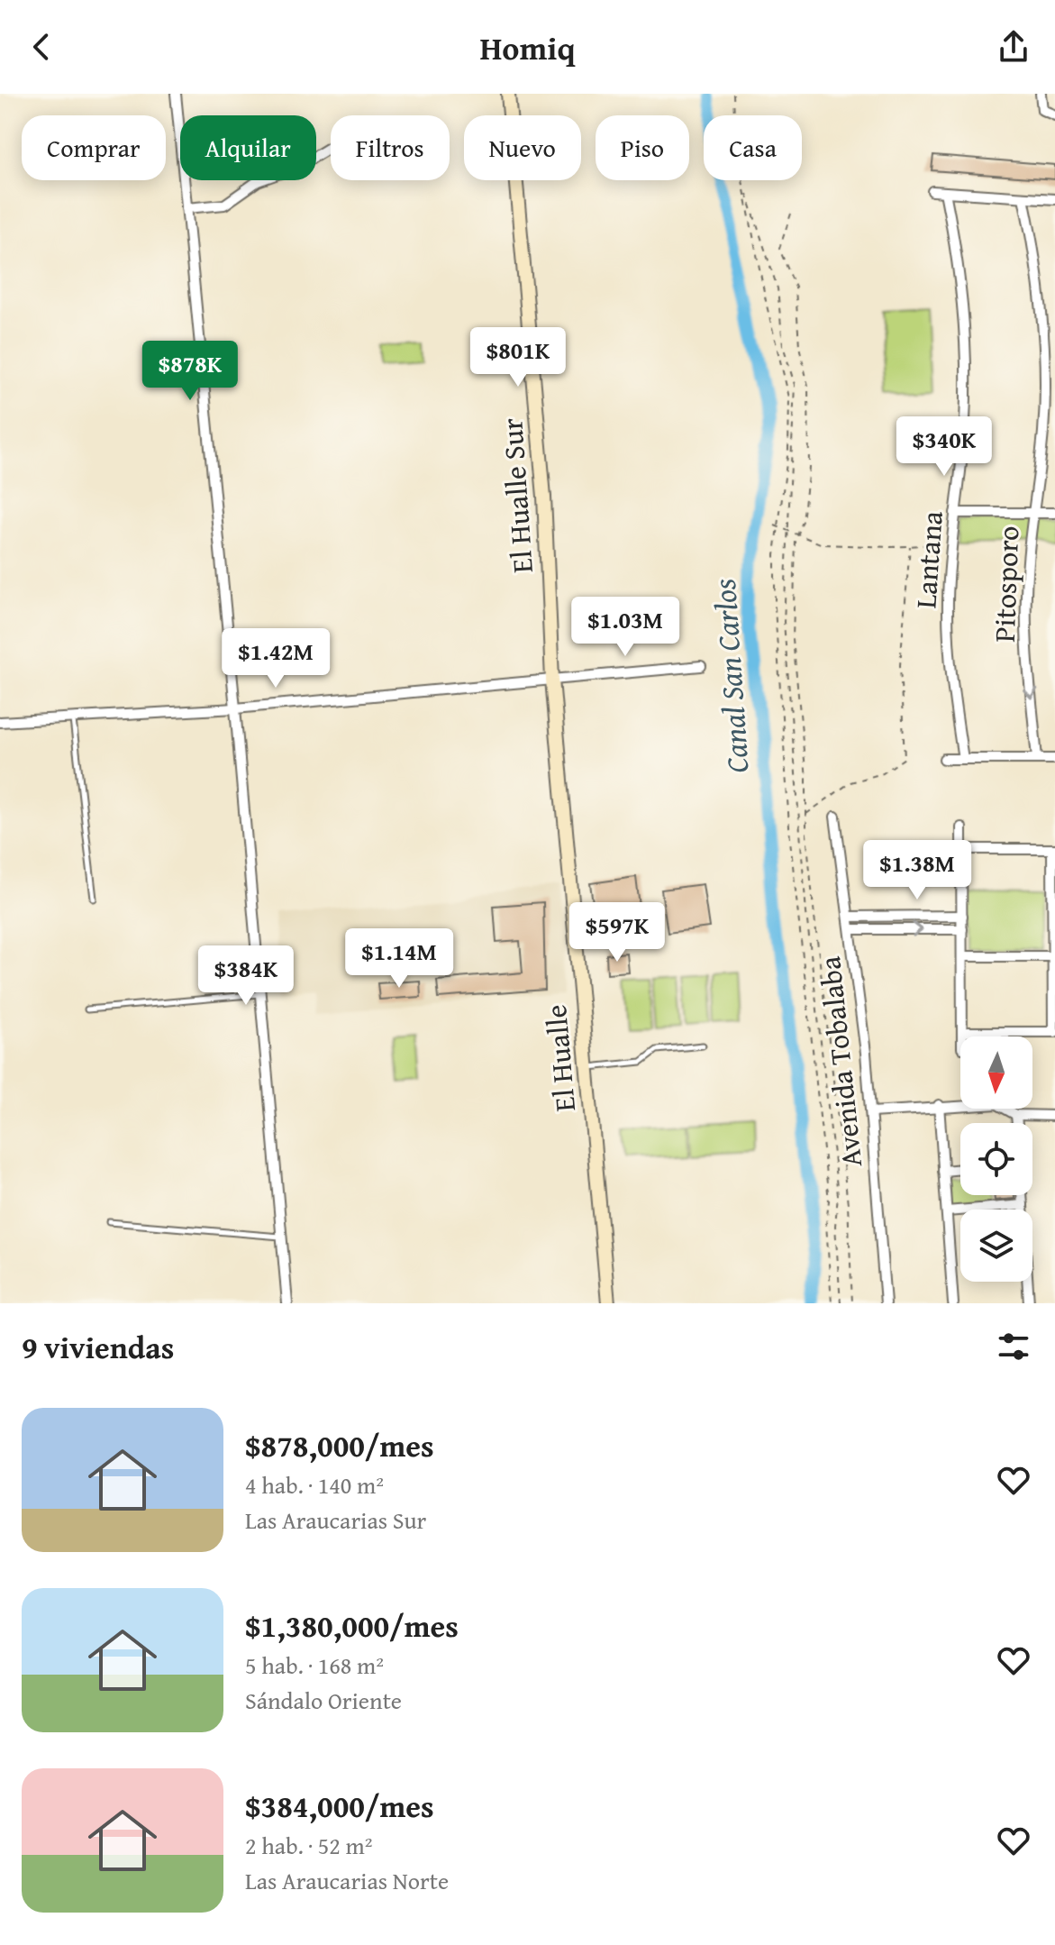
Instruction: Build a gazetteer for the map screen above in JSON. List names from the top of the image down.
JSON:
{
  "streets": {
    "street": [
      "El Hualle Sur",
      "Lantana",
      "Pitosporo",
      "El Hualle",
      "Avenida Tobalaba"
    ]
  },
  "crossings": [
    ["El Hualle Sur", "El Hualle"]
  ],
  "one_way": ["Pitosporo"],
  "water": ["Canal San Carlos"],
  "north": "bottom",
  "page": {
    "header": "Homiq",
    "chip": [
      "Comprar",
      "Alquilar",
      "Filtros",
      "Nuevo",
      "Piso",
      "Casa"
    ],
    "price": [
      "$801K",
      "$878K",
      "$340K",
      "$1.03M",
      "$1.42M",
      "$1.38M",
      "$597K",
      "$1.14M",
      "$384K"
    ],
    "heading": "9 viviendas",
    "list": [
      {
        "name": "$878,000/mes",
        "note": "4 hab. · 140 m² · Las Araucarias Sur"
      },
      {
        "name": "$1,380,000/mes",
        "note": "5 hab. · 168 m² · Sándalo Oriente"
      },
      {
        "name": "$384,000/mes",
        "note": "2 hab. · 52 m² · Las Araucarias Norte"
      }
    ]
  }
}
